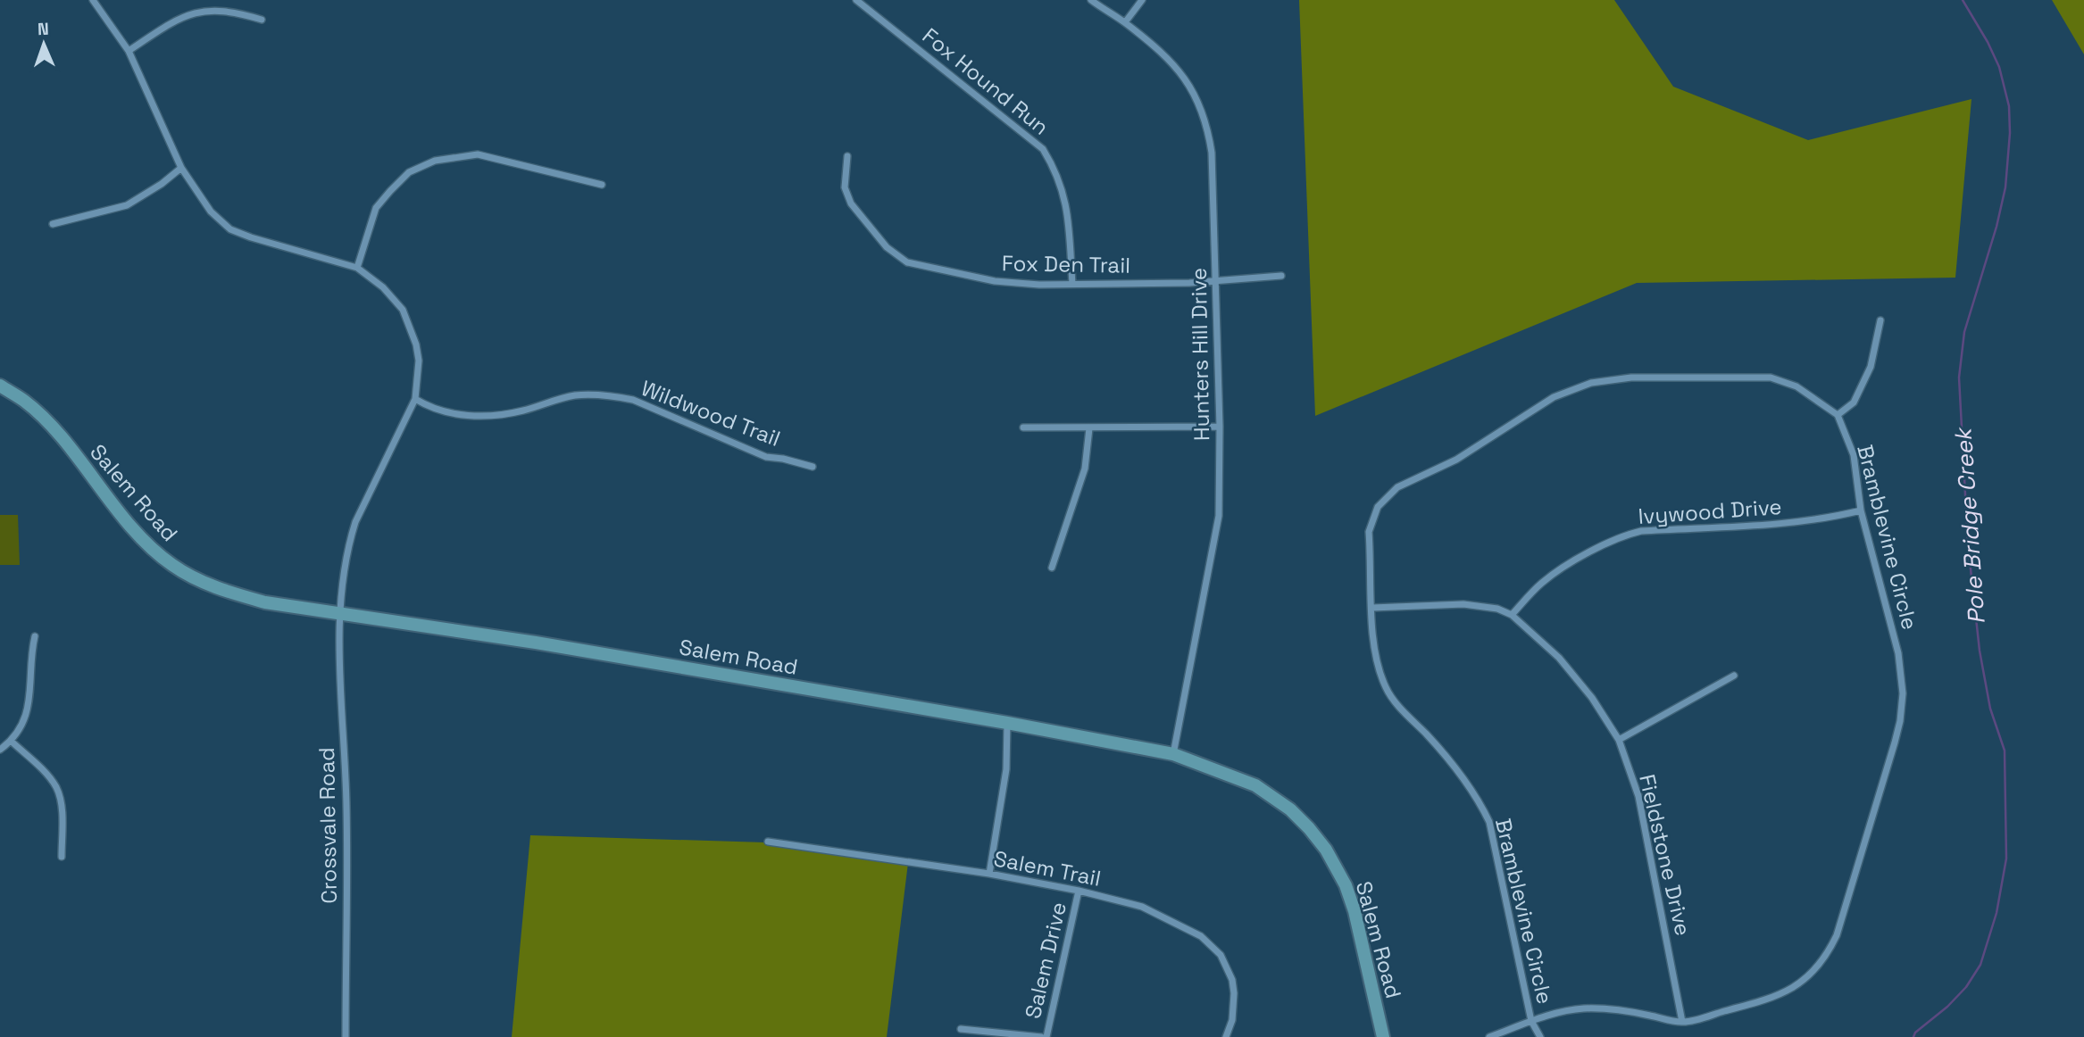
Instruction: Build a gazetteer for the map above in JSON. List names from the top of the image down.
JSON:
{
  "streets": {
    "street": [
      "Fox Hound Run",
      "Fox Den Trail",
      "Hunters Hill Drive",
      "Wildwood Trail",
      "Salem Road",
      "Ivywood Drive",
      "Bramblevine Circle",
      "Crossvale Road",
      "Fieldstone Drive",
      "Salem Trail",
      "Salem Drive"
    ]
  },
  "crossings": [
    ["Fox Hound Run", "Fox Den Trail"],
    ["Fox Den Trail", "Hunters Hill Drive"],
    ["Hunters Hill Drive", "Salem Road"],
    ["Wildwood Trail", "Crossvale Road"],
    ["Salem Road", "Crossvale Road"],
    ["Ivywood Drive", "Bramblevine Circle"],
    ["Ivywood Drive", "Fieldstone Drive"],
    ["Bramblevine Circle", "Fieldstone Drive"],
    ["Salem Trail", "Salem Drive"]
  ],
  "water": ["Pole Bridge Creek"],
  "north": "top"
}
